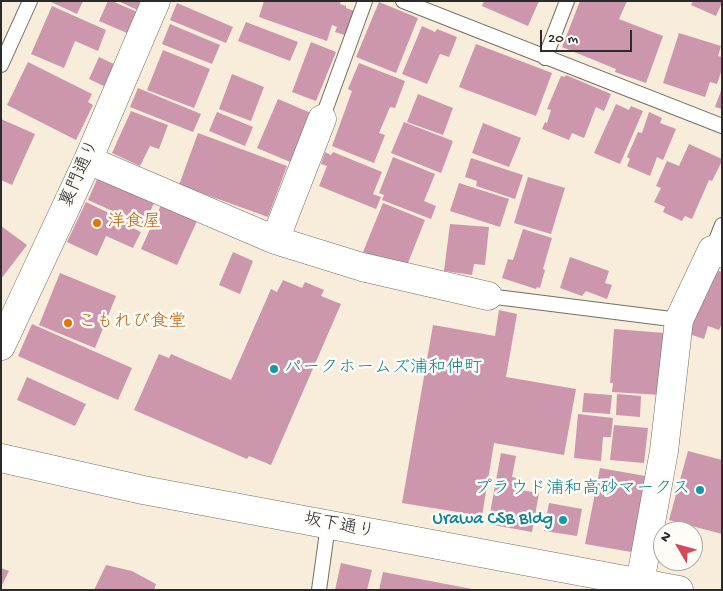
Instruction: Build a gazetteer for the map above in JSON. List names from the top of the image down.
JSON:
{
  "streets": {
    "street": ["裏門通り", "坂下通り"]
  },
  "places": [
    "洋食屋",
    "こもれび食堂",
    "パークホームズ浦和仲町",
    "プラウド浦和高砂マークス",
    "Urawa CSB Bldg"
  ],
  "scale_bar": "20 m",
  "north": "top left"
}
